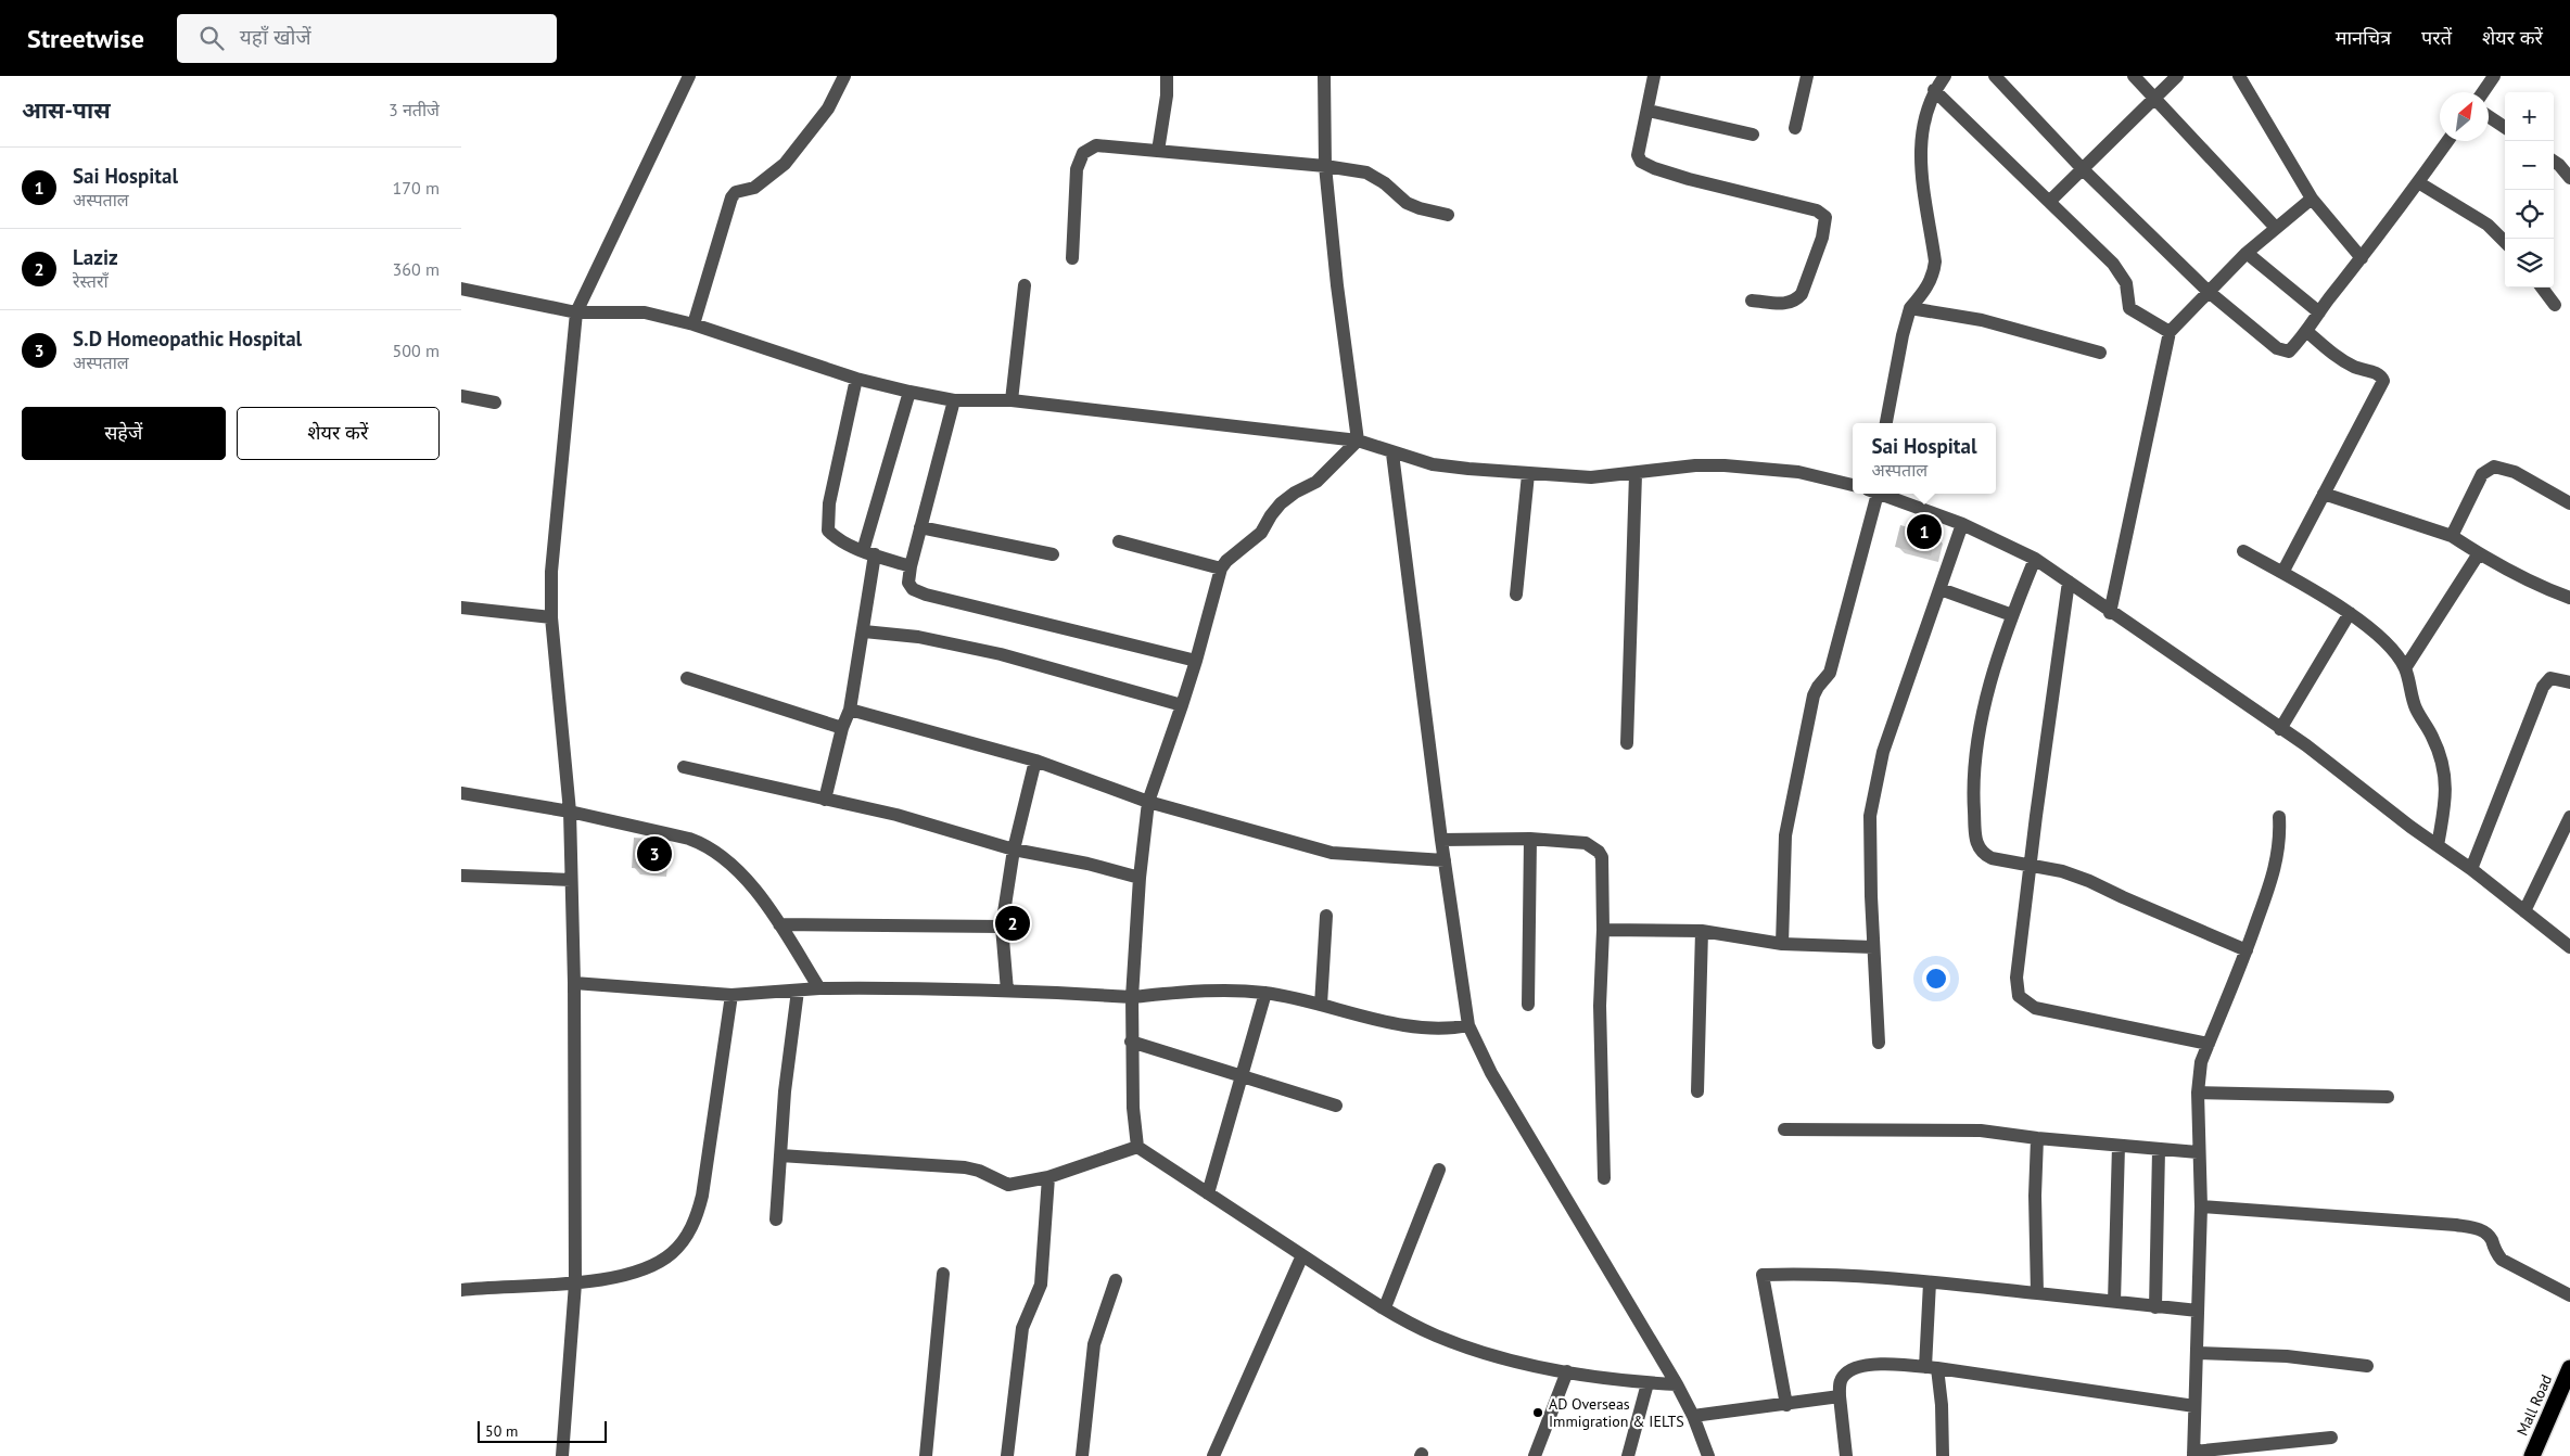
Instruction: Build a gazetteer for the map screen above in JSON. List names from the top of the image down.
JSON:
{
  "streets": {
    "highway": ["Mall Road"]
  },
  "places": ["AD Overseas Immigration & IELTS"],
  "scale_bar": "50 m",
  "north": "top right",
  "page": {
    "header": "Streetwise",
    "search": "यहाँ खोजें",
    "nav": ["मानचित्र", "परतें", "शेयर करें"],
    "heading": ["आस-पास", "3 नतीजे"],
    "map_buttons": ["+", "−"],
    "list": [
      {
        "mark": "1",
        "name": "Sai Hospital",
        "note": "अस्पताल",
        "value": "170 m"
      },
      {
        "mark": "2",
        "name": "Laziz",
        "note": "रेस्तराँ",
        "value": "360 m"
      },
      {
        "mark": "3",
        "name": "S.D Homeopathic Hospital",
        "note": "अस्पताल",
        "value": "500 m"
      }
    ],
    "buttons": ["सहेजें", "शेयर करें"],
    "popup": ["Sai Hospital", "अस्पताल"],
    "pins": ["1", "3", "2"],
    "scale": "50 m"
  }
}
